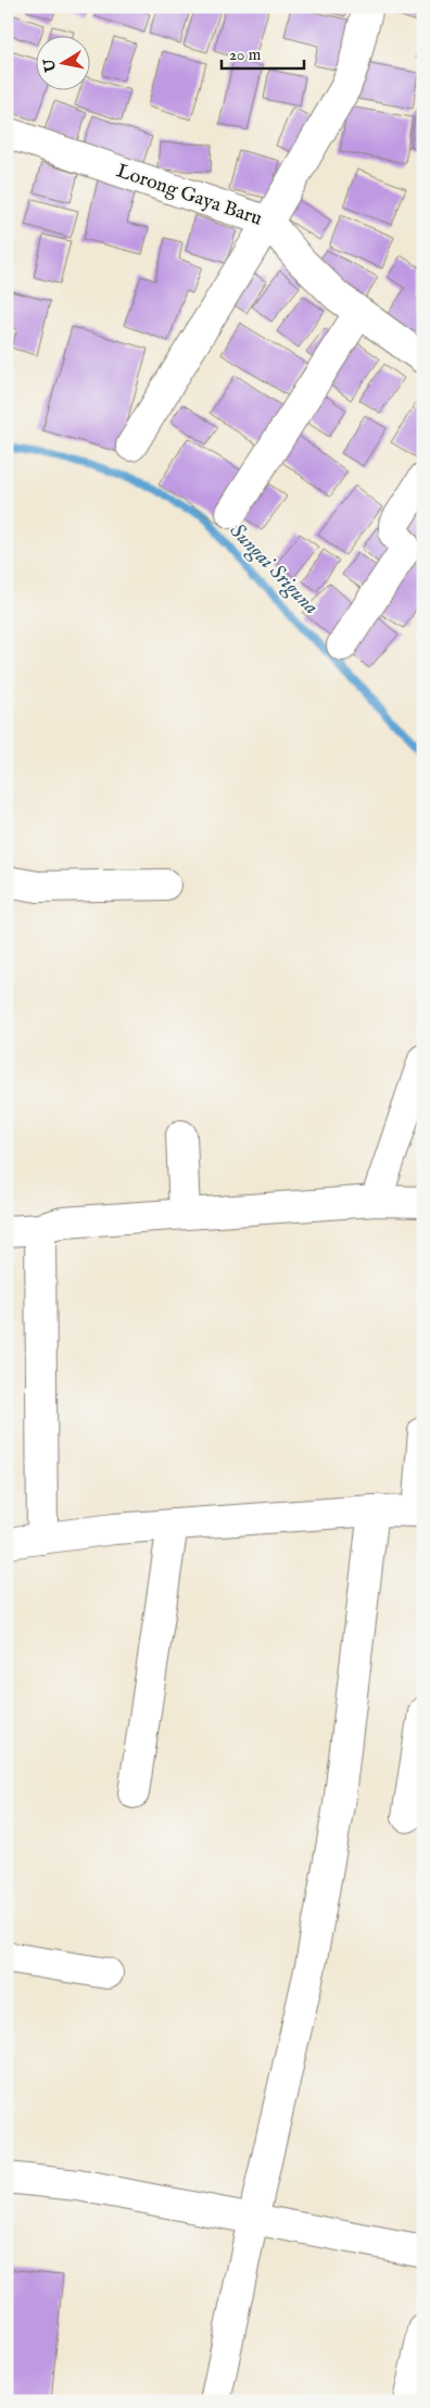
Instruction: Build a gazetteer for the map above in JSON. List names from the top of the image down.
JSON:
{
  "streets": {
    "street": ["Lorong Gaya Baru"]
  },
  "water": ["Sungai Sriguna"],
  "scale_bar": "20 m",
  "north": "left"
}
